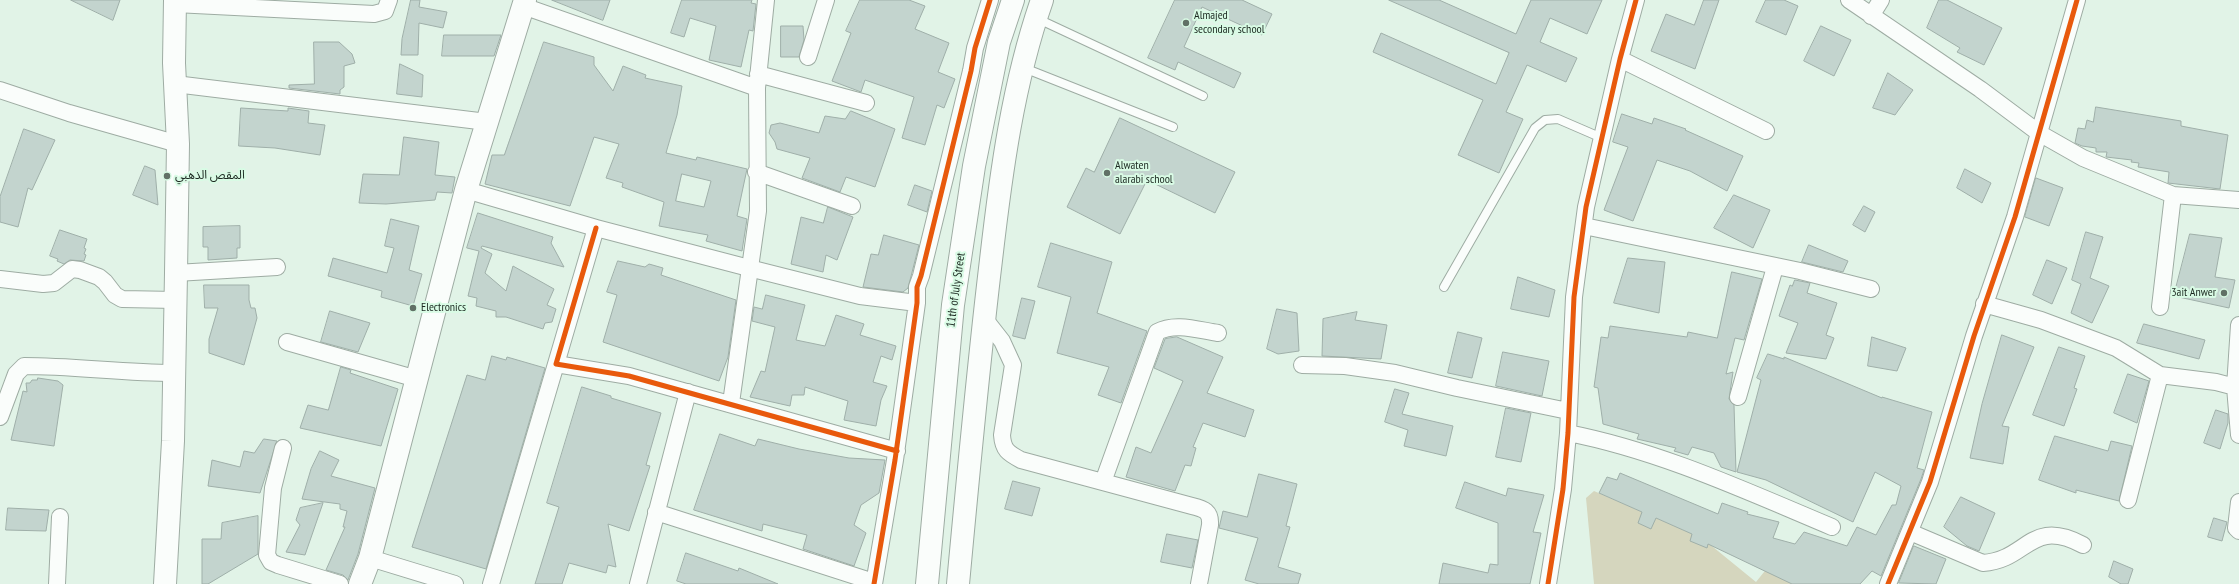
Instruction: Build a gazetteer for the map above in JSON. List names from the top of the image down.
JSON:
{
  "streets": {
    "main road": ["11th of July Street"]
  },
  "places": [
    "Almajed secondary school",
    "Alwaten alarabi school",
    "المقص الذهبي",
    "3ait Anwer",
    "Electronics"
  ]
}
